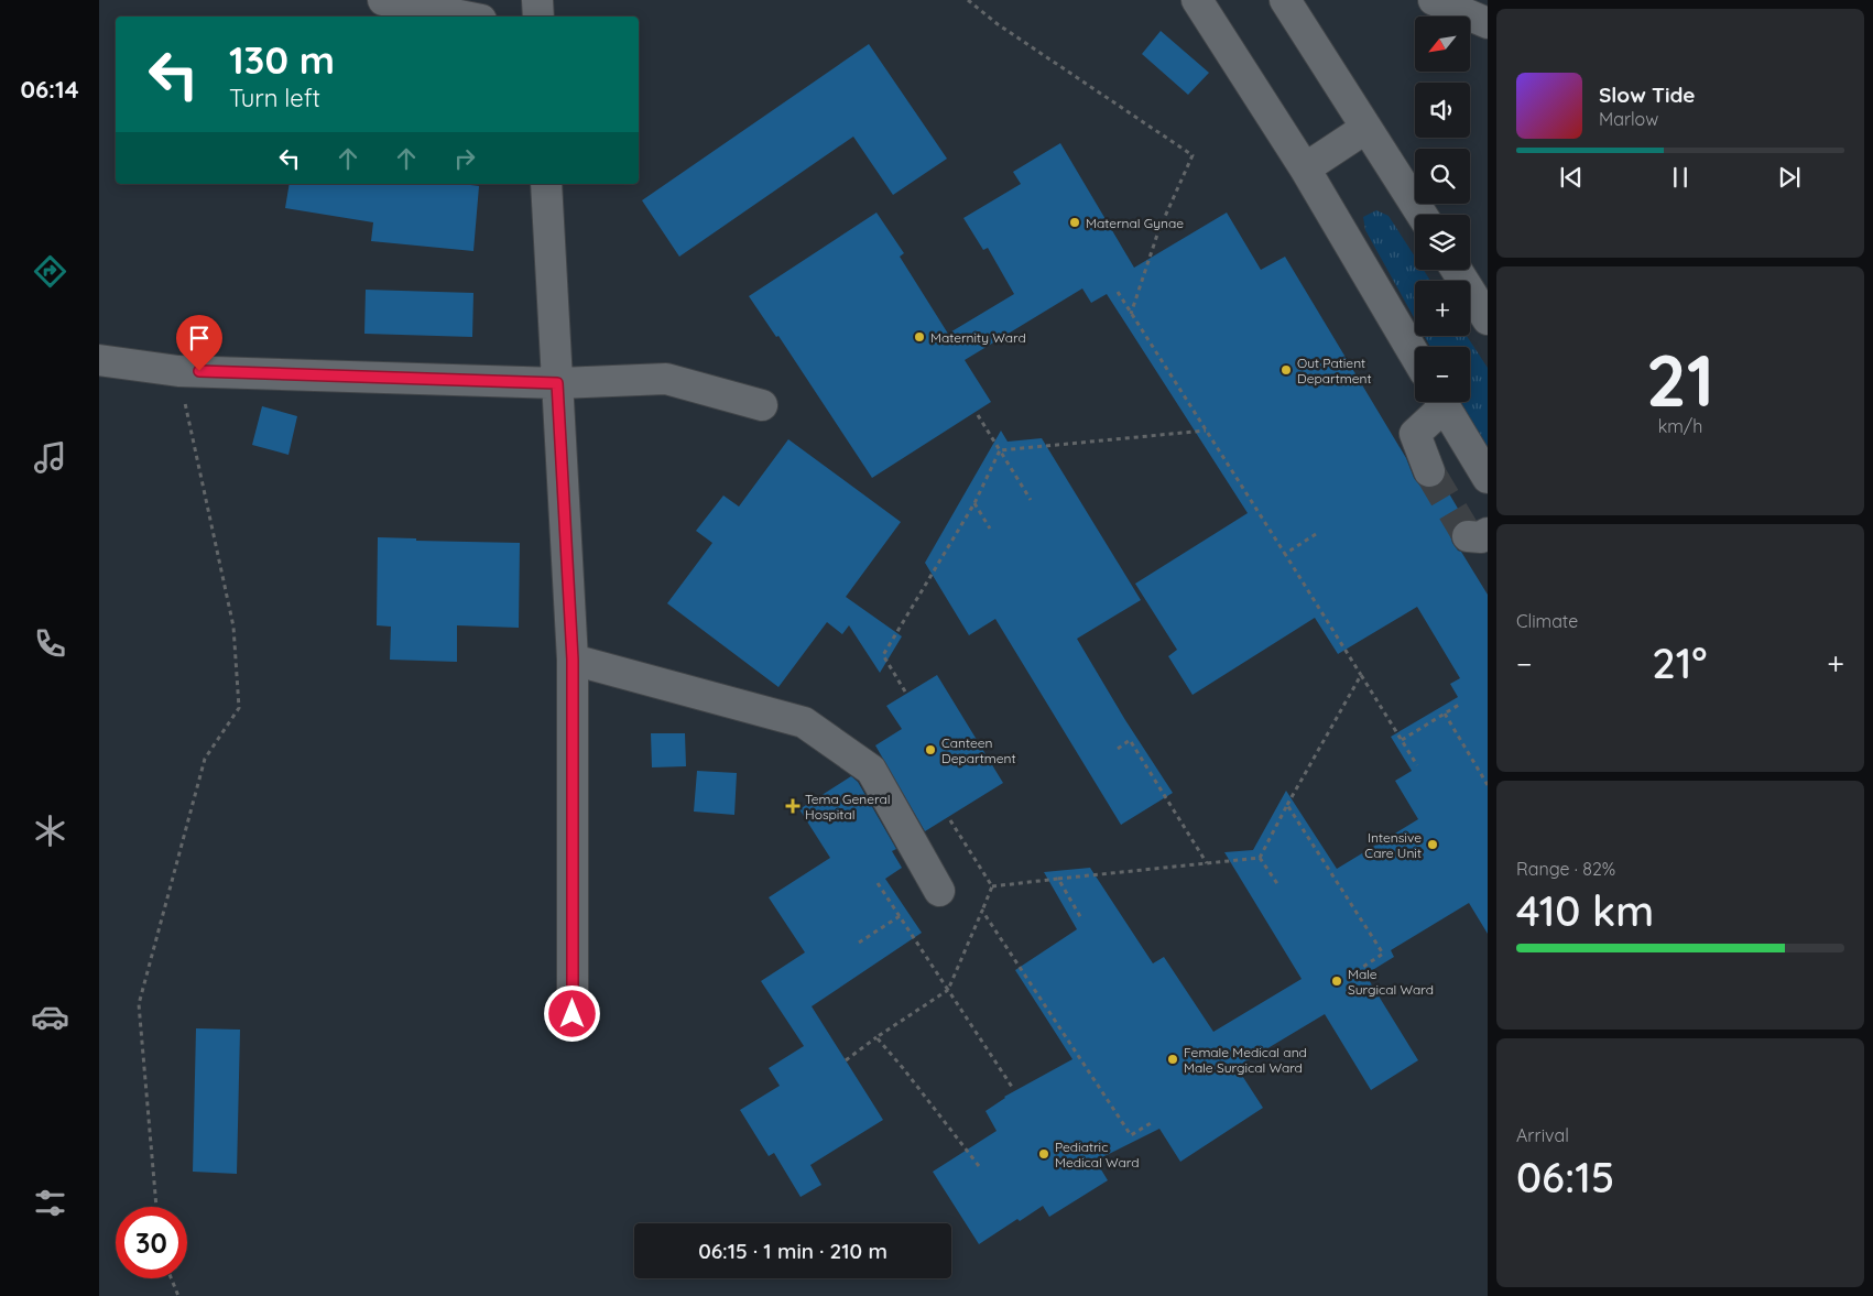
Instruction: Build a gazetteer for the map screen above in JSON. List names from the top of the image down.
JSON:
{
  "places": {
    "other": [
      "Maternal Gynae",
      "Maternity Ward",
      "Out Patient Department",
      "Canteen Department",
      "Intensive Care Unit",
      "Male Surgical Ward",
      "Female Medical and Male Surgical Ward",
      "Pediatric Medical Ward"
    ],
    "health": ["Tema General Hospital"]
  },
  "north": "bottom left",
  "page": {
    "tabs": "06:14",
    "map_buttons": ["+", "−"],
    "turn": ["130 m", "Turn left"],
    "song": ["Slow Tide", "Marlow"],
    "tile": [
      ["21", "km/h"],
      "Climate",
      ["Range · 82%", "410 km"],
      ["Arrival", "06:15"]
    ],
    "heat": ["−", "21°", "+"],
    "limit": "30",
    "trip": "06:15 · 1 min · 210 m"
  }
}
